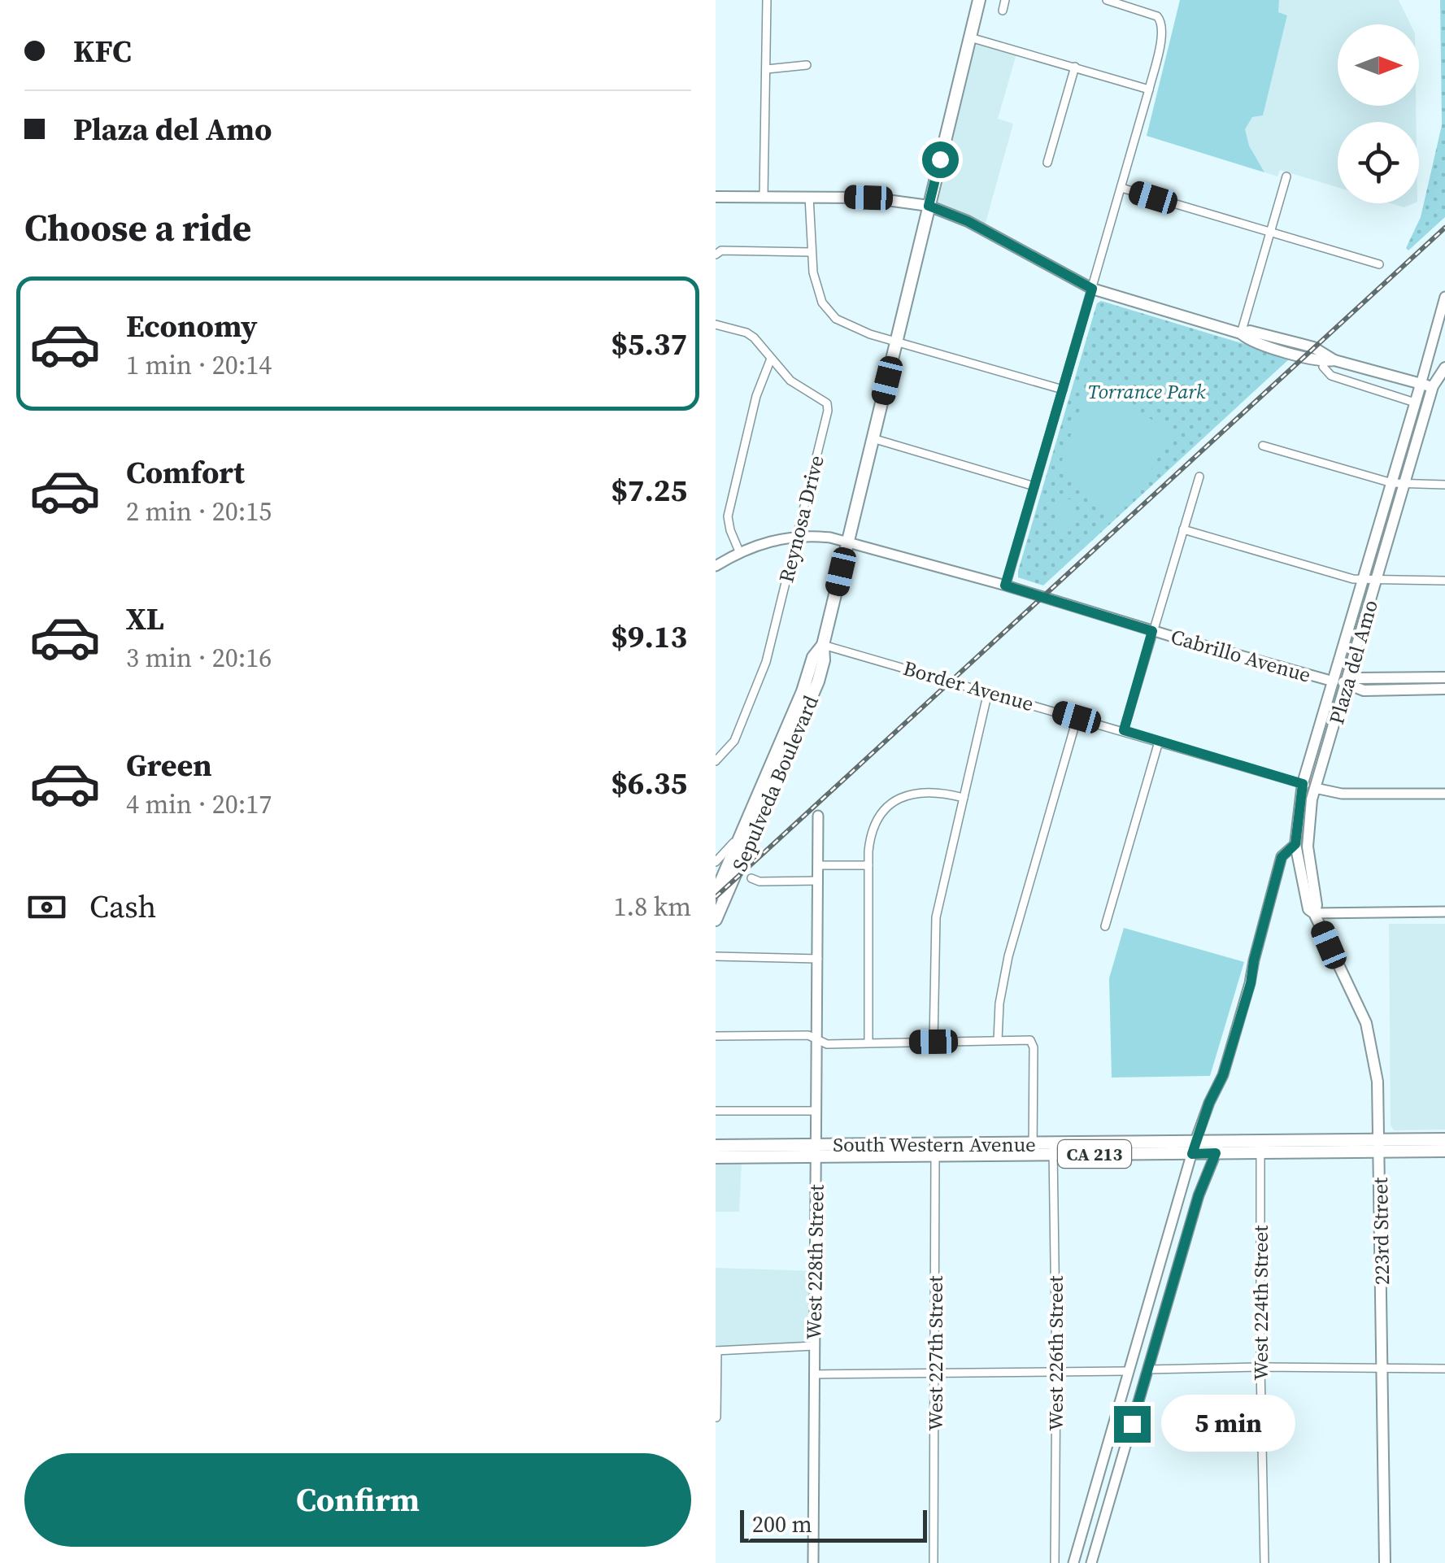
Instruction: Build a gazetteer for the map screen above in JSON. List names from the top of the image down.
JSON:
{
  "streets": {
    "main road": [
      "Cabrillo Avenue",
      "Plaza del Amo",
      "Sepulveda Boulevard",
      "South Western Avenue",
      "CA 213",
      "223rd Street"
    ],
    "street": [
      "Reynosa Drive",
      "Border Avenue",
      "West 228th Street",
      "West 224th Street",
      "West 227th Street",
      "West 226th Street"
    ]
  },
  "crossings": [
    ["Reynosa Drive", "Cabrillo Avenue"],
    ["Cabrillo Avenue", "Plaza del Amo"],
    ["Cabrillo Avenue", "Sepulveda Boulevard"],
    ["Plaza del Amo", "Border Avenue"],
    ["Plaza del Amo", "South Western Avenue"],
    ["Plaza del Amo", "223rd Street"],
    ["Border Avenue", "Sepulveda Boulevard"],
    ["South Western Avenue", "223rd Street"],
    ["South Western Avenue", "West 228th Street"],
    ["South Western Avenue", "West 224th Street"],
    ["South Western Avenue", "West 227th Street"],
    ["South Western Avenue", "West 226th Street"]
  ],
  "parks": ["Torrance Park"],
  "scale_bar": "200 m",
  "north": "right",
  "page": {
    "banner": ["KFC", "Plaza del Amo"],
    "heading": "Choose a ride",
    "list": [
      {
        "name": "Economy",
        "note": "1 min · 20:14",
        "value": "$5.37"
      },
      {
        "name": "Comfort",
        "note": "2 min · 20:15",
        "value": "$7.25"
      },
      {
        "name": "XL",
        "note": "3 min · 20:16",
        "value": "$9.13"
      },
      {
        "name": "Green",
        "note": "4 min · 20:17",
        "value": "$6.35"
      }
    ],
    "pay": ["Cash", "1.8 km"],
    "bubble": "5 min",
    "buttons": "Confirm",
    "scale": "200 m"
  }
}
